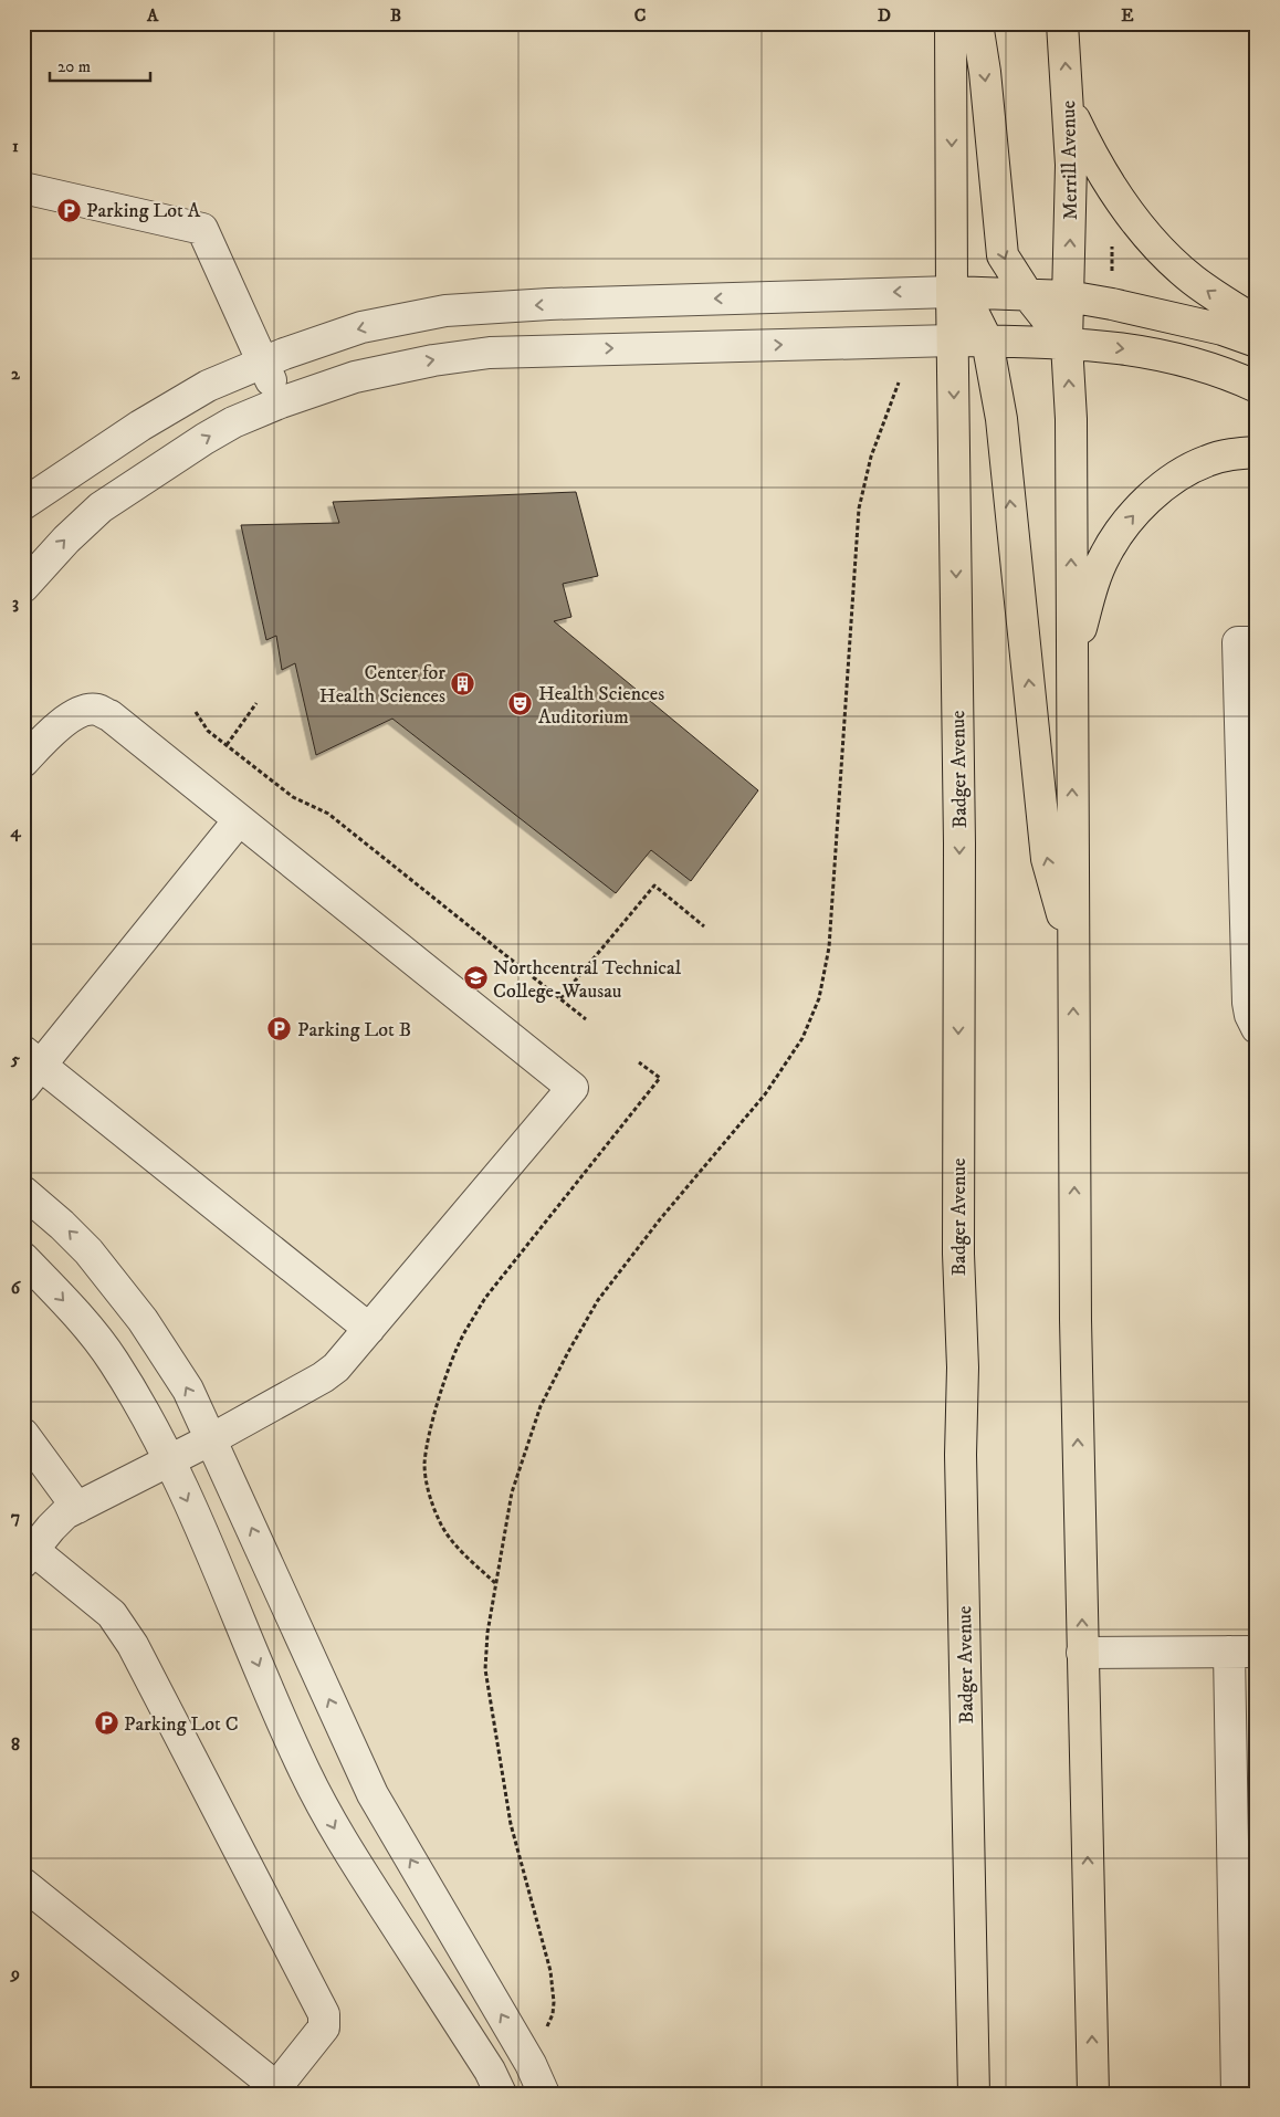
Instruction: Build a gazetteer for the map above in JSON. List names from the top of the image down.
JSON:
{
  "streets": {
    "main road": ["Merrill Avenue", "Badger Avenue"]
  },
  "places": {
    "parking": ["Parking Lot A", "Parking Lot B", "Parking Lot C"],
    "building": ["Center for Health Sciences"],
    "theatre": ["Health Sciences Auditorium"],
    "school or university": ["Northcentral Technical College-Wausau"]
  },
  "scale_bar": "20 m",
  "grid": {
    "columns": [
      "A",
      "B",
      "C",
      "D",
      "E"
    ],
    "rows": [
      "1",
      "2",
      "3",
      "4",
      "5",
      "6",
      "7",
      "8",
      "9"
    ]
  }
}
